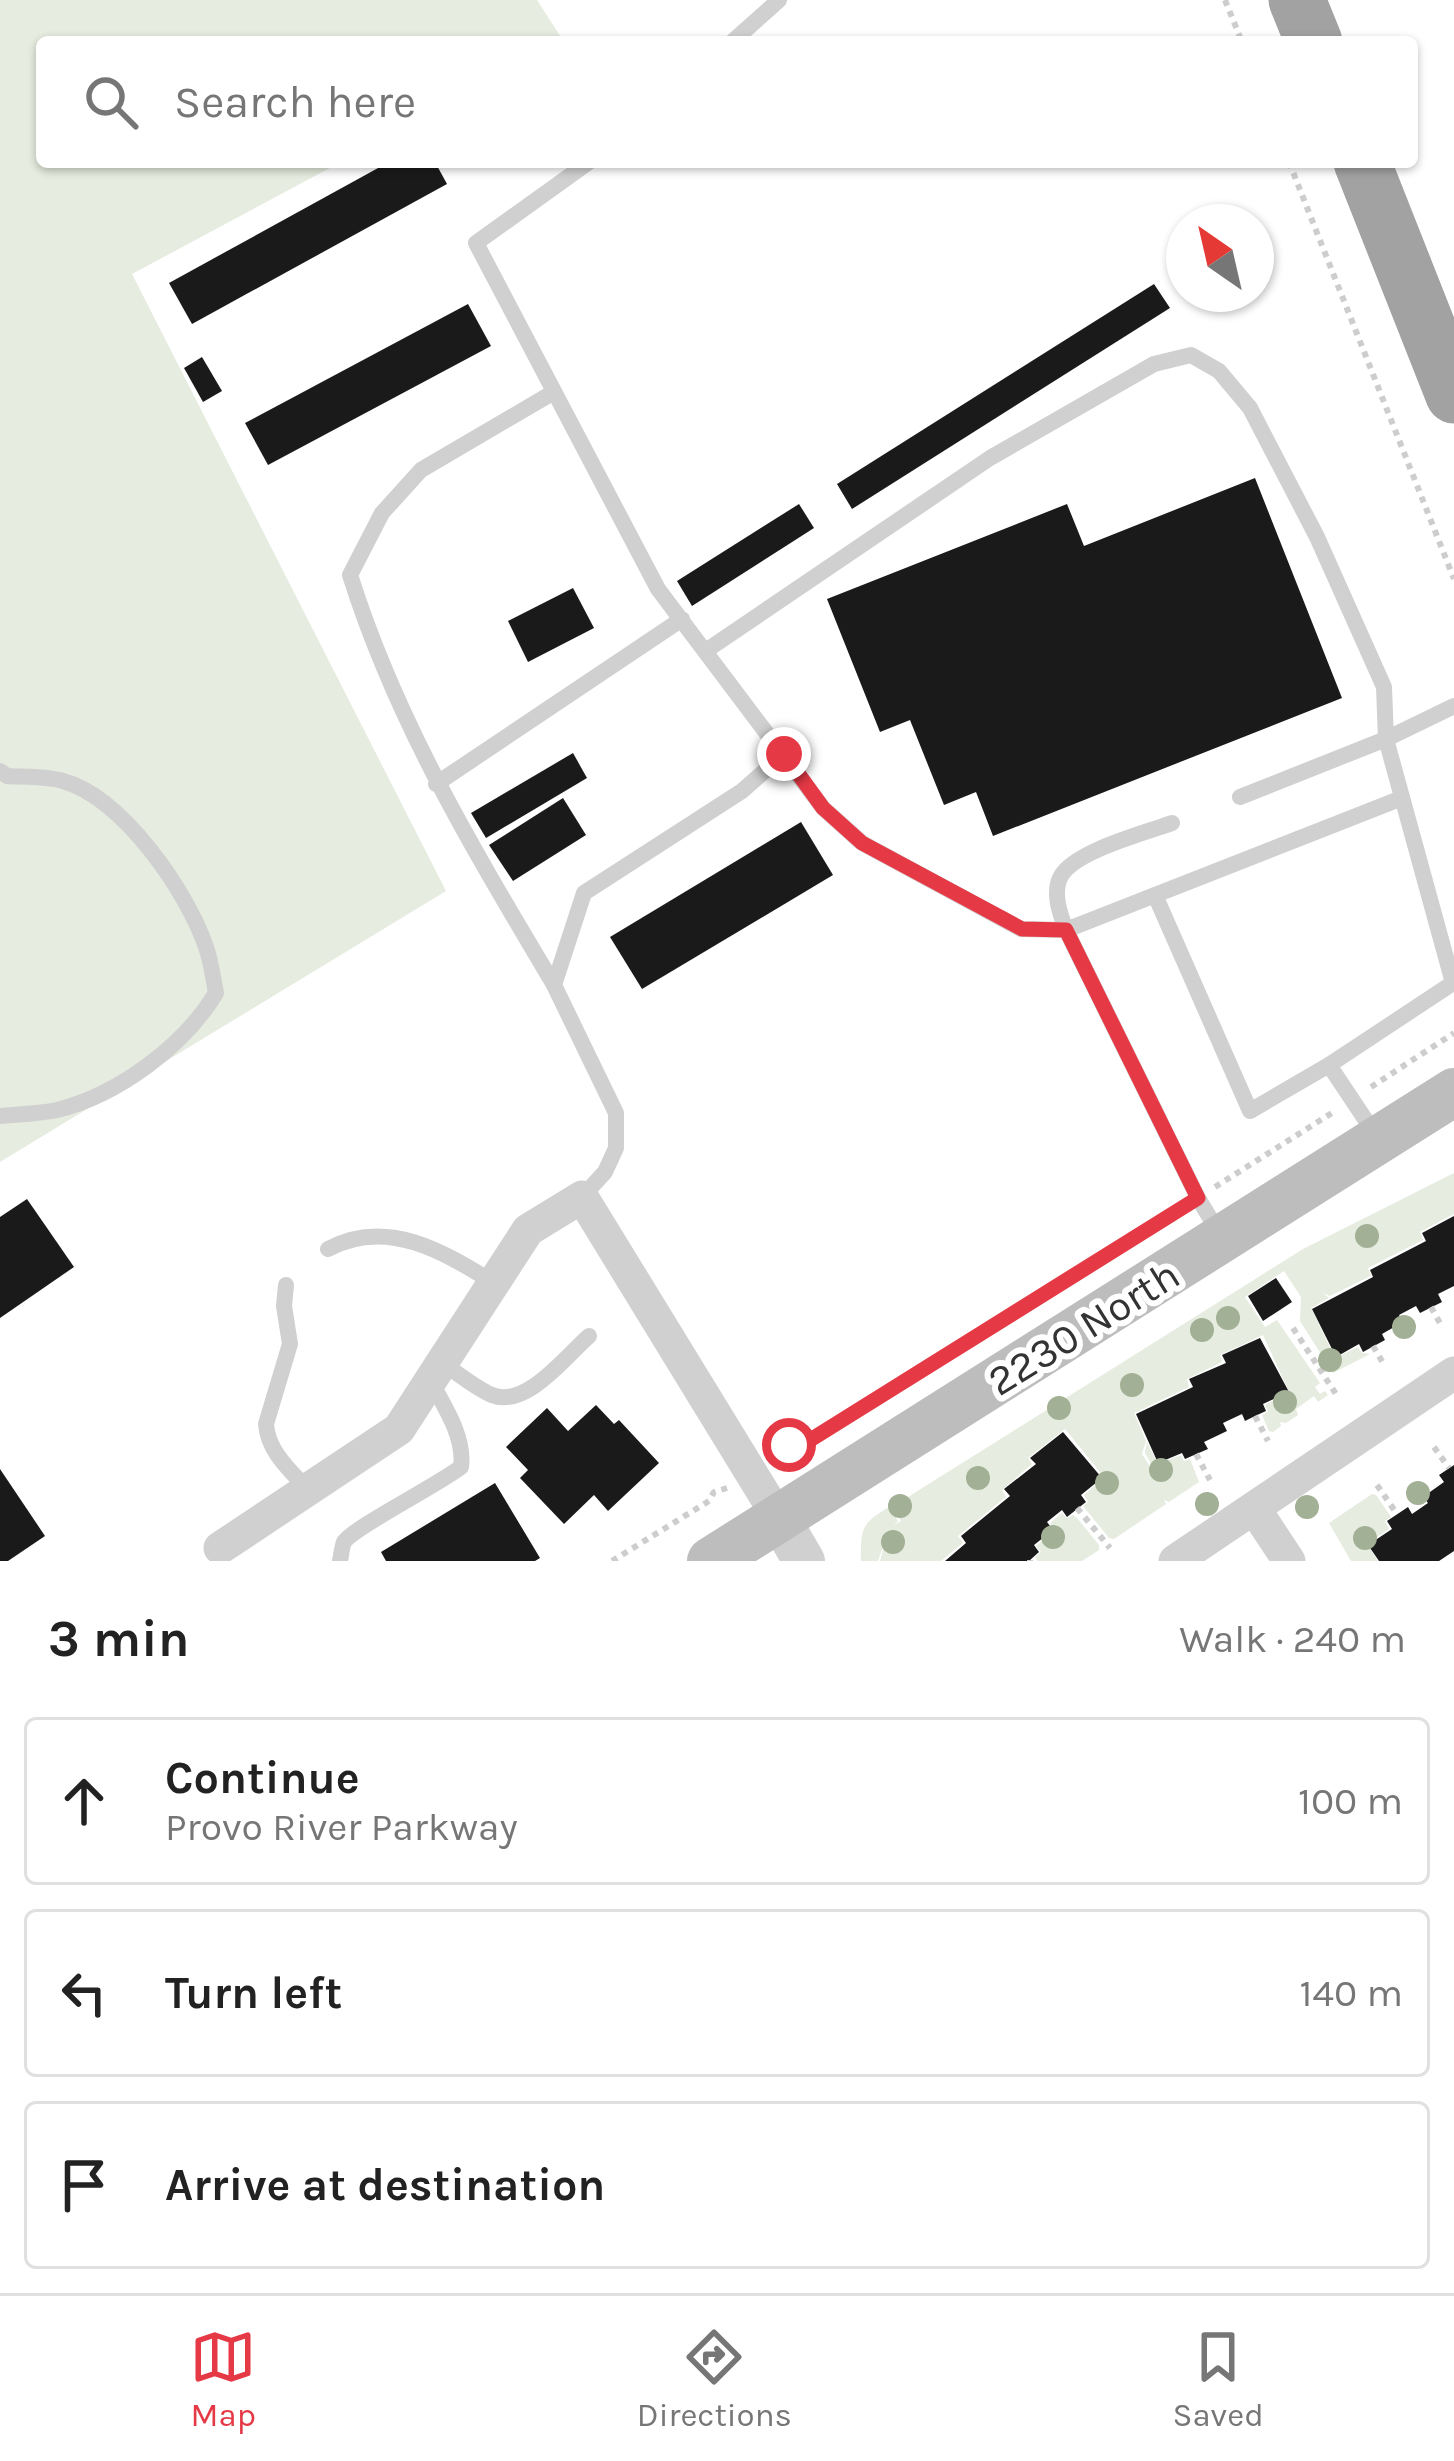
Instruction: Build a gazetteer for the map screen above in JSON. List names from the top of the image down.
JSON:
{
  "streets": {
    "main road": ["2230 North"]
  },
  "north": "top left",
  "page": {
    "search": "Search here",
    "heading": ["3 min", "Walk · 240 m"],
    "list": [
      ["Continue", "Provo River Parkway", "100 m"],
      ["Turn left", "140 m"],
      "Arrive at destination"
    ],
    "nav": ["Map", "Directions", "Saved"]
  }
}
